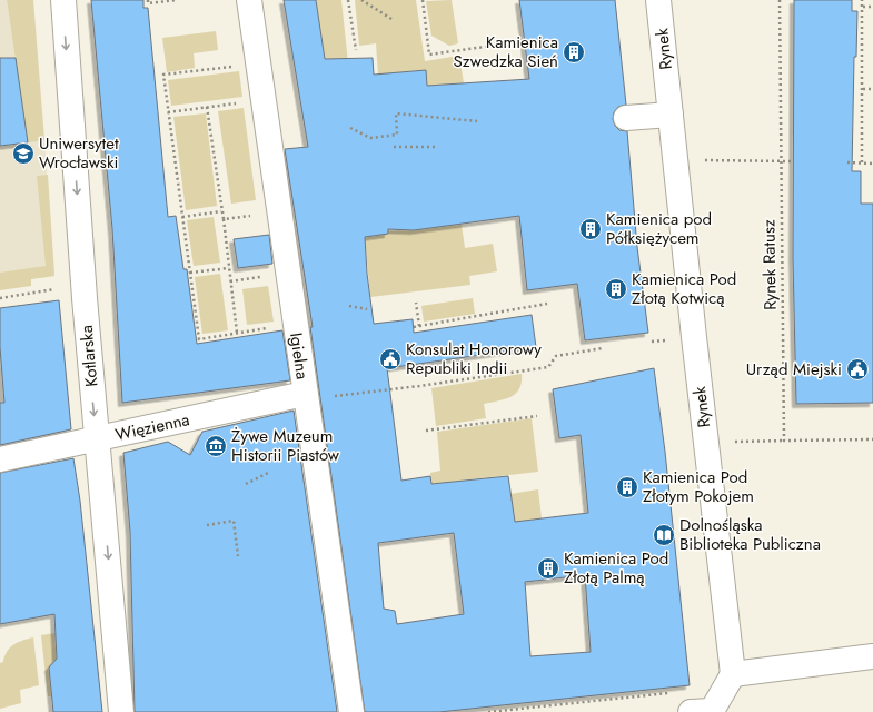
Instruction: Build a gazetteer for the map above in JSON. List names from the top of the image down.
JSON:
{
  "streets": {
    "street": [
      "Rynek",
      "Kotlarska",
      "Igielna",
      "Więzienna"
    ],
    "path": ["Rynek Ratusz"]
  },
  "crossings": [
    ["Kotlarska", "Więzienna"],
    ["Igielna", "Więzienna"]
  ],
  "one_way": ["Kotlarska"],
  "places": {
    "building": [
      "Kamienica Szwedzka Sień",
      "Kamienica pod Półksiężycem",
      "Kamienica Pod Złotą Kotwicą",
      "Kamienica Pod Złotym Pokojem",
      "Kamienica Pod Złotą Palmą"
    ],
    "school or university": ["Uniwersytet Wrocławski"],
    "public building": ["Konsulat Honorowy Republiki Indii", "Urząd Miejski"],
    "museum": ["Żywe Muzeum Historii Piastów"],
    "library": ["Dolnośląska Biblioteka Publiczna"]
  }
}
